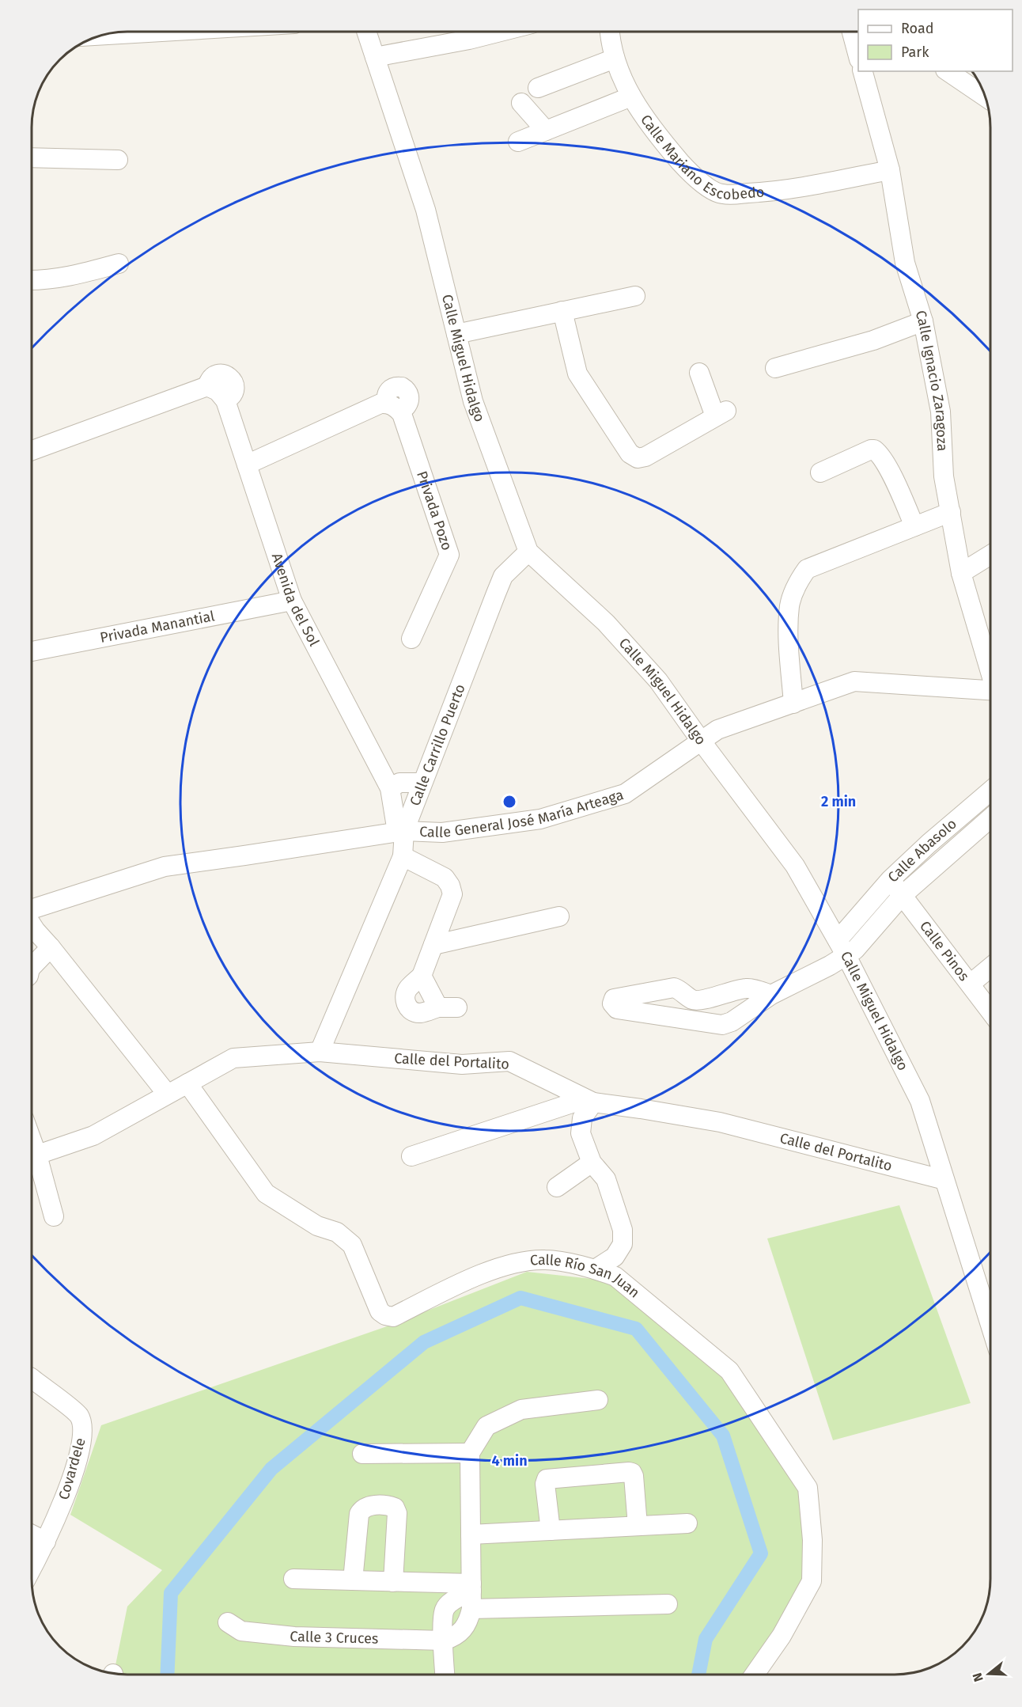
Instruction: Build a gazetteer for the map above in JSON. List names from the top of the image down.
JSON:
{
  "streets": {
    "street": [
      "Calle Mariano Escobedo",
      "Calle Miguel Hidalgo",
      "Calle Ignacio Zaragoza",
      "Privada Pozo",
      "Avenida del Sol",
      "Privada Manantial",
      "Calle Carrillo Puerto",
      "Calle General José María Arteaga",
      "Calle Abasolo",
      "Calle Pinos",
      "Calle del Portalito",
      "Calle Río San Juan",
      "Covardele",
      "Calle 3 Cruces"
    ]
  },
  "crossings": [
    ["Calle Mariano Escobedo", "Calle Ignacio Zaragoza"],
    ["Calle Miguel Hidalgo", "Calle Carrillo Puerto"],
    ["Calle Miguel Hidalgo", "Calle General José María Arteaga"],
    ["Calle Miguel Hidalgo", "Calle Abasolo"],
    ["Calle Miguel Hidalgo", "Calle del Portalito"],
    ["Privada Pozo", "Avenida del Sol"],
    ["Avenida del Sol", "Privada Manantial"],
    ["Avenida del Sol", "Calle Carrillo Puerto"],
    ["Avenida del Sol", "Calle General José María Arteaga"],
    ["Calle Carrillo Puerto", "Calle General José María Arteaga"],
    ["Calle Carrillo Puerto", "Calle del Portalito"],
    ["Calle Abasolo", "Calle Pinos"],
    ["Calle del Portalito", "Calle Río San Juan"]
  ],
  "legend": ["Road", "Park"],
  "north": "left",
  "rings": ["2 min", "4 min"]
}
